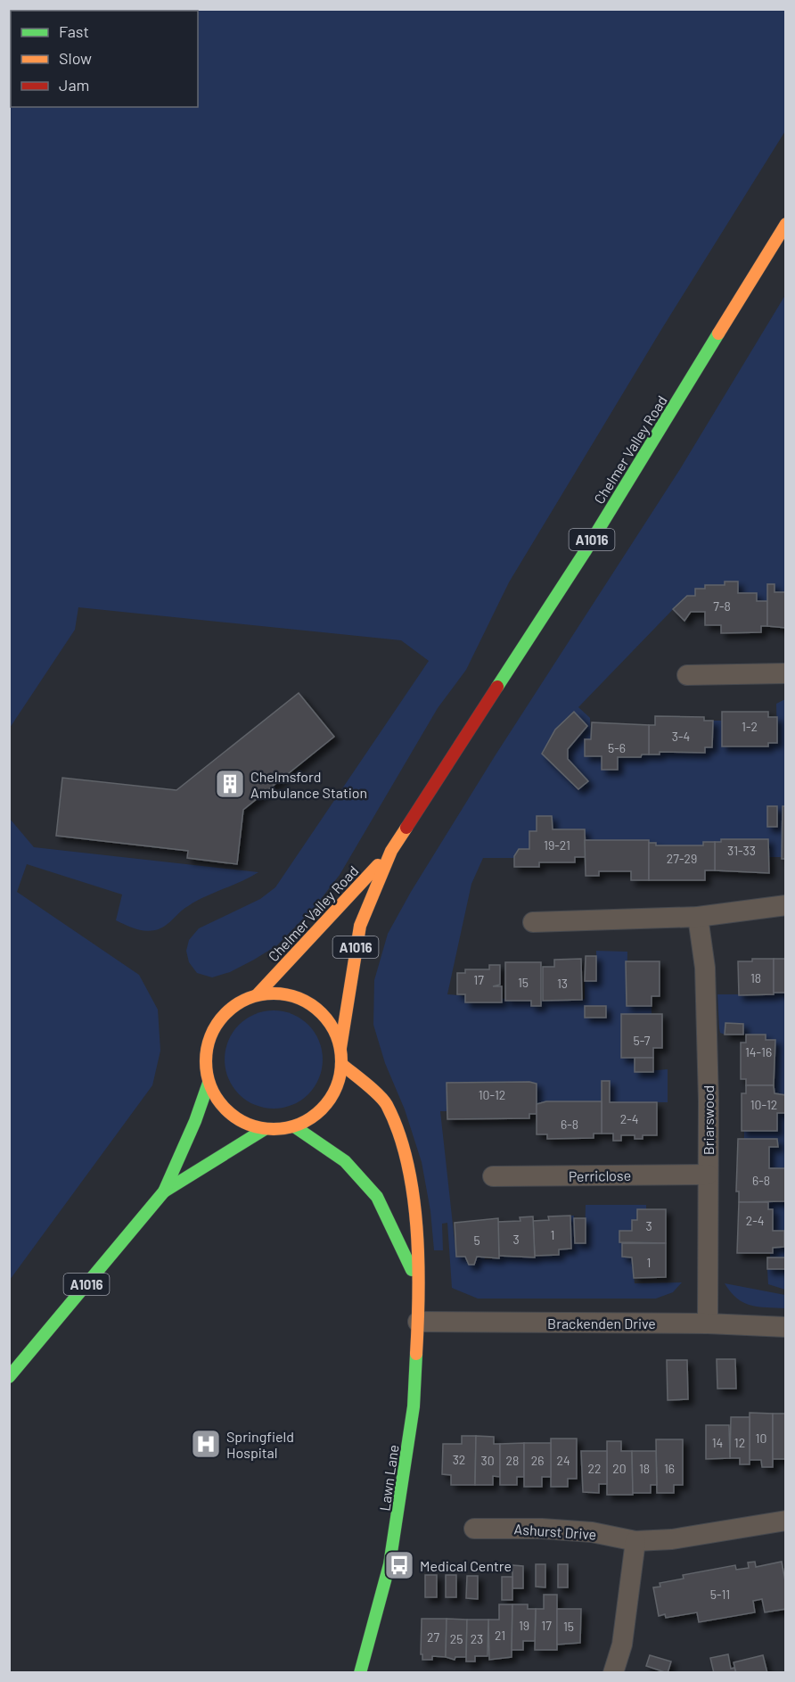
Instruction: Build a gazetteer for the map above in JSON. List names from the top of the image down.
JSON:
{
  "streets": {
    "main road": ["Chelmer Valley Road", "A1016", "Lawn Lane"],
    "street": [
      "Briarswood",
      "Perriclose",
      "Brackenden Drive",
      "Ashurst Drive"
    ]
  },
  "crossings": [
    ["Chelmer Valley Road", "A1016"],
    ["Chelmer Valley Road", "Lawn Lane"],
    ["A1016", "Lawn Lane"],
    ["Briarswood", "Perriclose"],
    ["Briarswood", "Brackenden Drive"],
    ["Brackenden Drive", "Lawn Lane"]
  ],
  "places": {
    "building": ["Chelmsford Ambulance Station"],
    "hospital": ["Springfield Hospital"],
    "bus stop": ["Medical Centre"]
  },
  "house_numbers": [
    "7-8",
    "1-2",
    "3-4",
    "5-6",
    "19-21",
    "31-33",
    "27-29",
    "18",
    "17",
    "15",
    "13",
    "5-7",
    "14-16",
    "10-12",
    "10-12",
    "2-4",
    "6-8",
    "6-8",
    "2-4",
    "3",
    "1",
    "3",
    "5",
    "1",
    "10",
    "14",
    "12",
    "32",
    "30",
    "28",
    "26",
    "24",
    "22",
    "20",
    "18",
    "16",
    "5-11",
    "19",
    "17",
    "15",
    "21",
    "27",
    "25",
    "23"
  ],
  "legend": ["Fast", "Slow", "Jam"]
}
